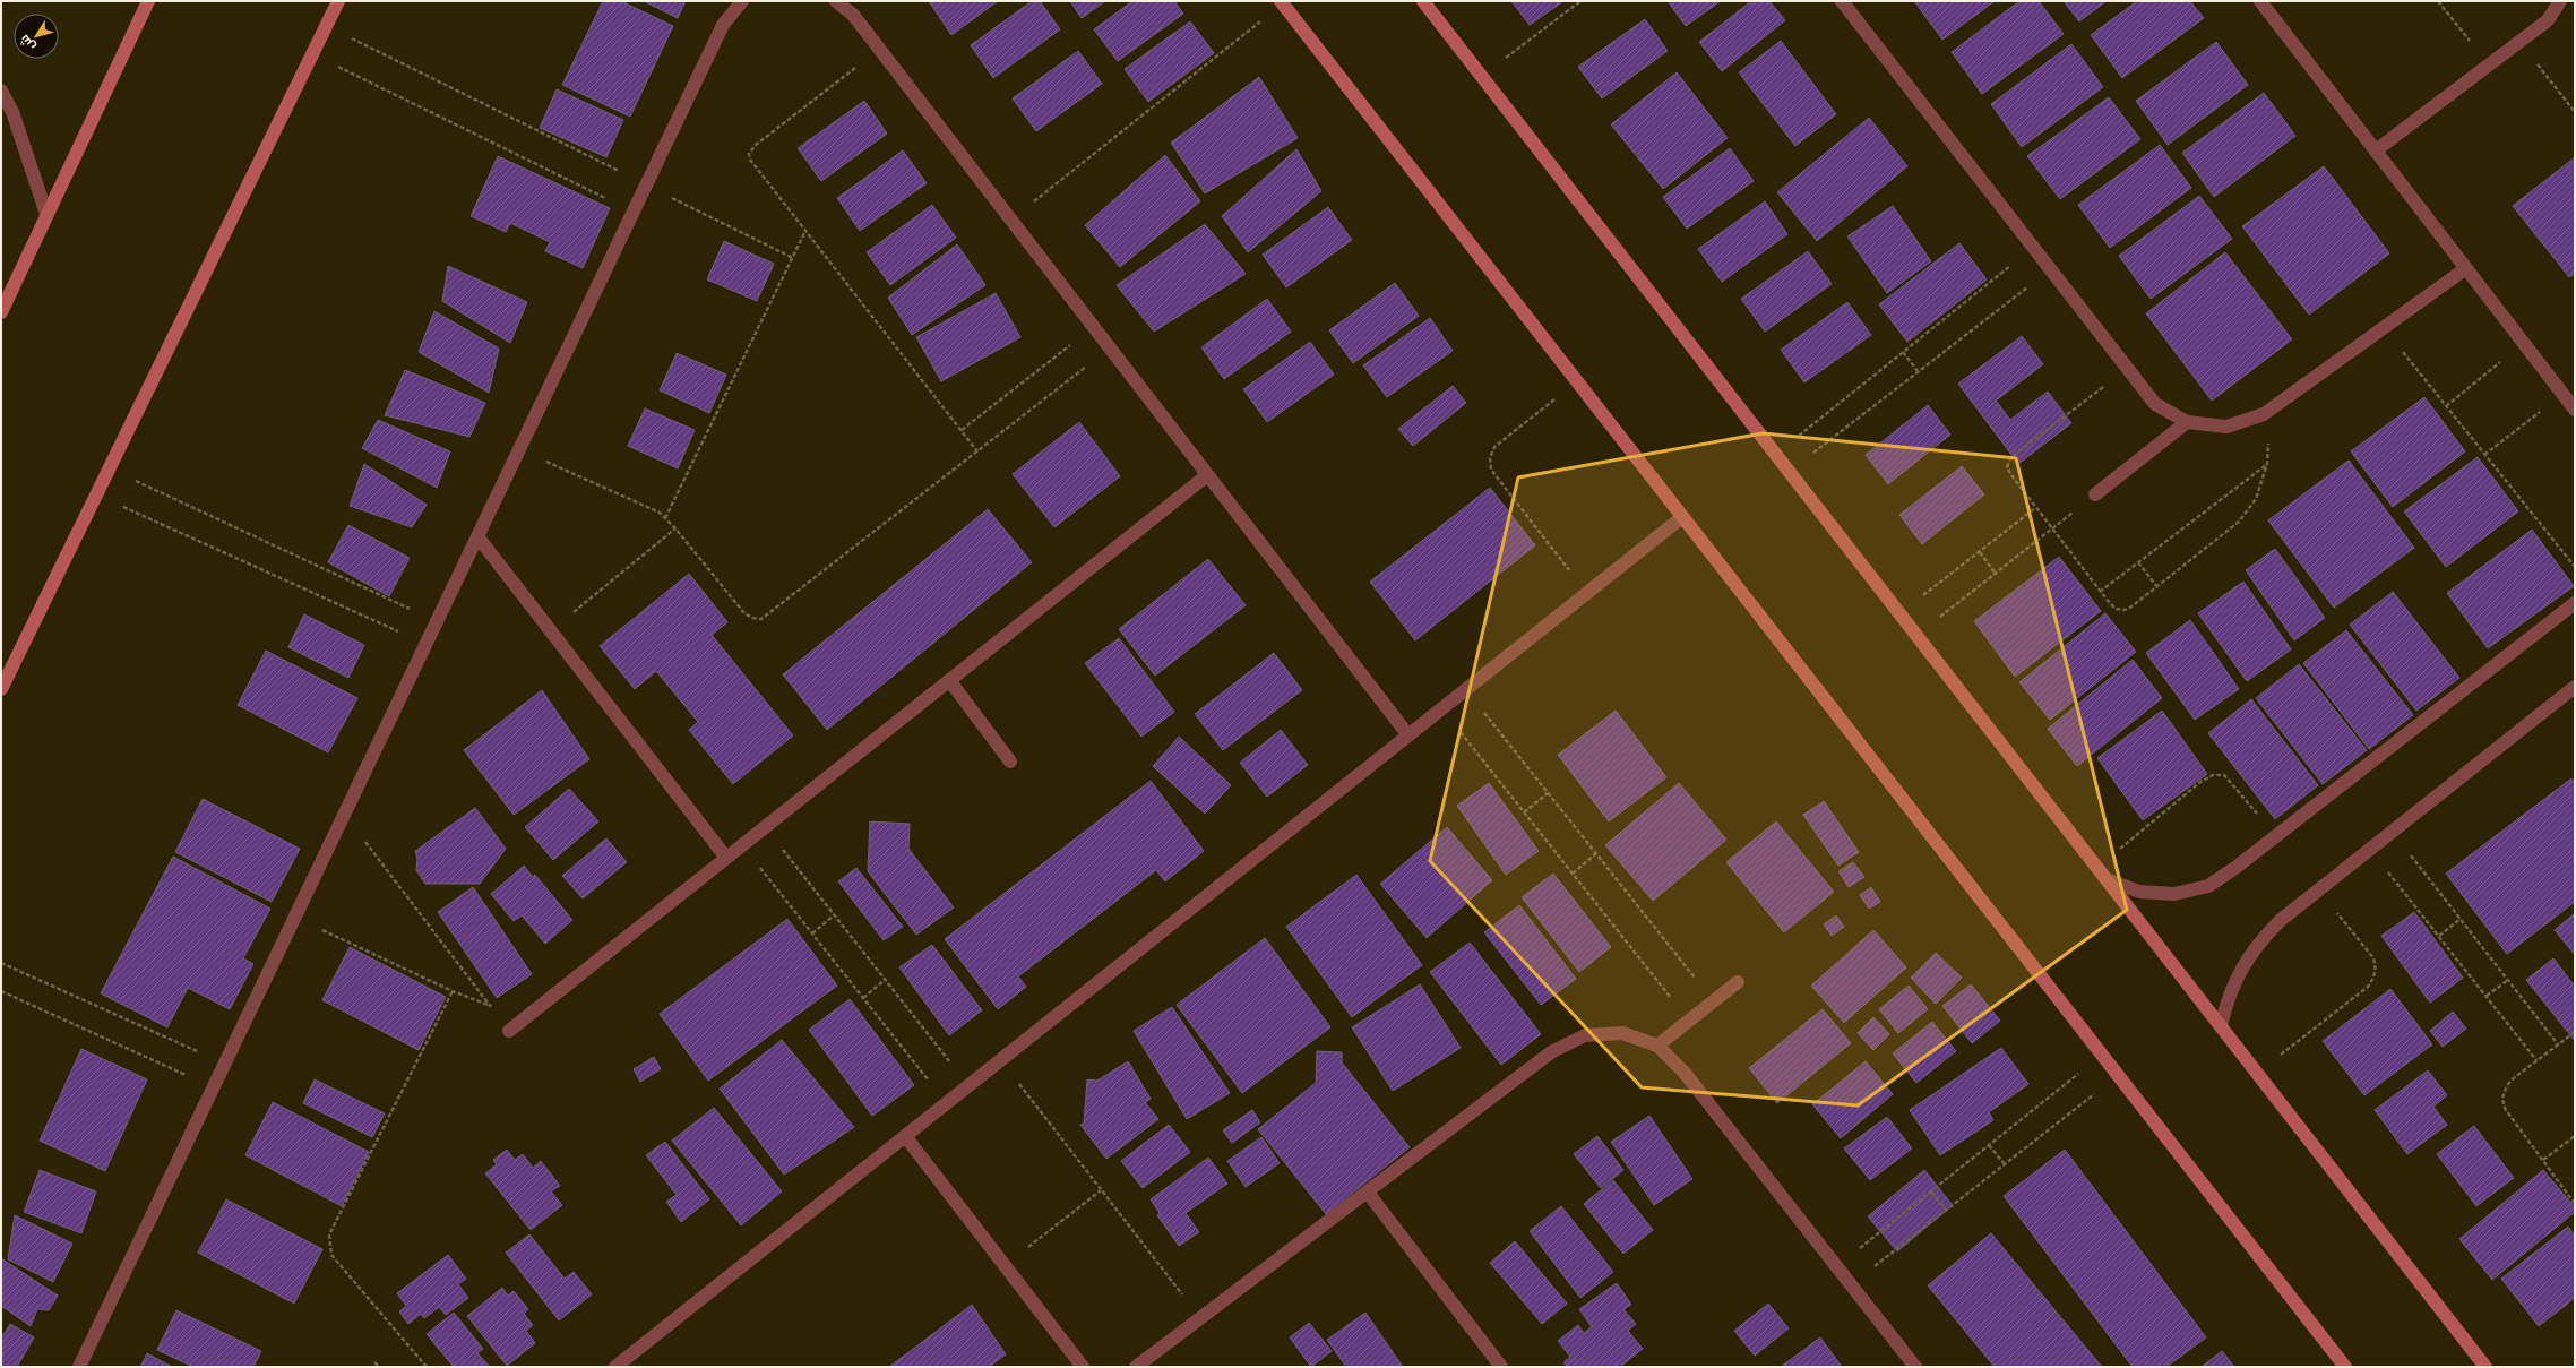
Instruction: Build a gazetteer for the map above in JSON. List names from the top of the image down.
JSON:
{
  "north": "bottom left"
}
